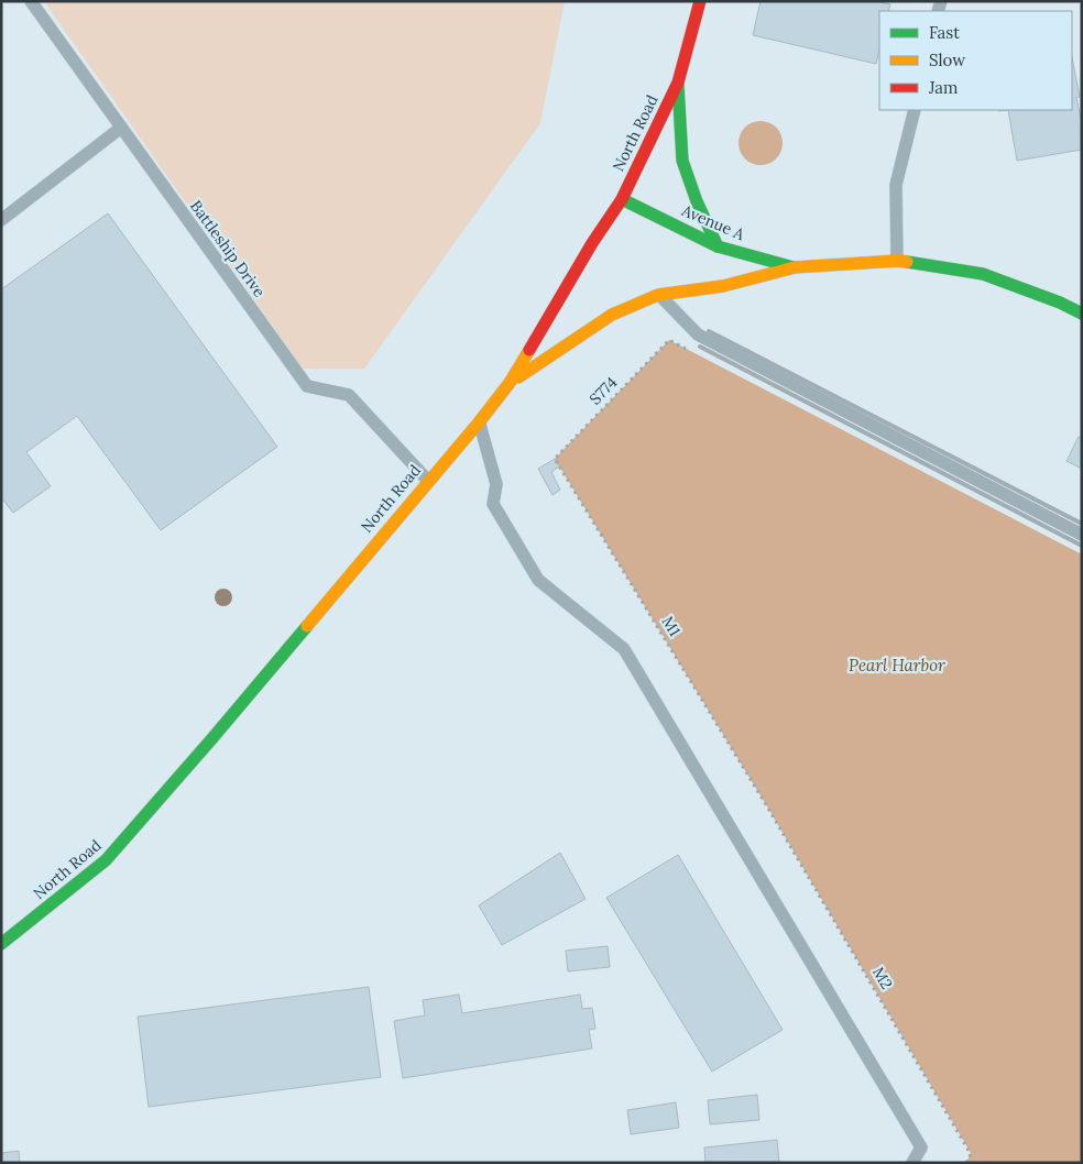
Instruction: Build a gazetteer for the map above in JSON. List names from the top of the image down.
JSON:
{
  "streets": {
    "street": ["North Road", "Avenue A"],
    "lane": ["Battleship Drive"],
    "path": ["S774", "M1", "M2"]
  },
  "crossings": [
    ["North Road", "Avenue A"],
    ["North Road", "Battleship Drive"],
    ["S774", "M1"],
    ["M1", "M2"]
  ],
  "water": ["Pearl Harbor"],
  "legend": ["Fast", "Slow", "Jam"]
}
